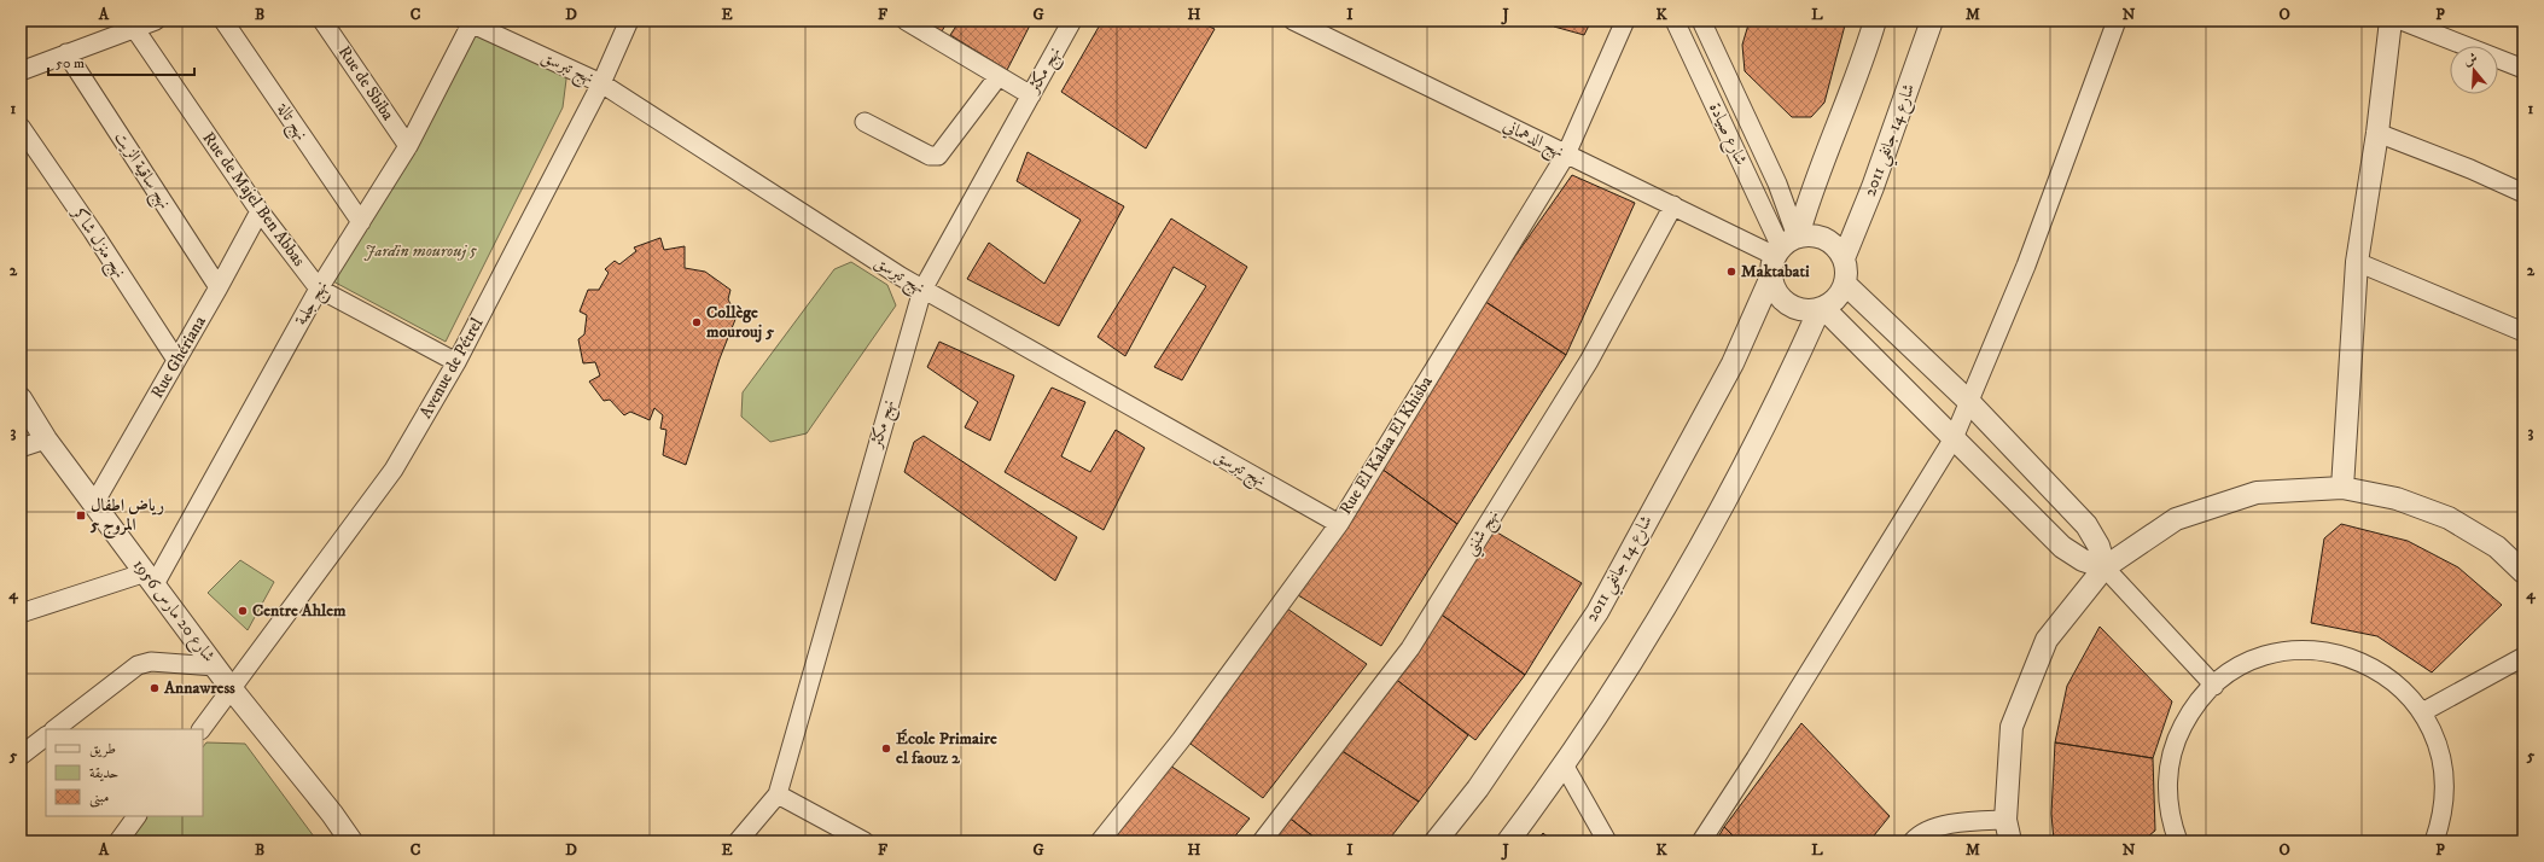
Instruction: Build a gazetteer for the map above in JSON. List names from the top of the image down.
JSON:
{
  "streets": {
    "street": [
      "نهج تبرسق",
      "نهج مكثر",
      "Rue de Sbiba",
      "نهج تالة",
      "شارع صيادة",
      "نهج الدهماني",
      "شارع 14 جانفي 2011",
      "نهج ساقية الزيت",
      "Rue de Majel Ben Abbas",
      "نهج منزل شاكر",
      "نهج جلمة",
      "Rue Ghériana",
      "Avenue de Pétrel",
      "Rue El Kalaa El Khisba",
      "نهج شنني",
      "شارع 20 مارس 1956"
    ]
  },
  "crossings": [
    ["نهج تبرسق", "نهج مكثر"],
    ["نهج تبرسق", "نهج جلمة"],
    ["نهج تبرسق", "Avenue de Pétrel"],
    ["نهج تبرسق", "Rue El Kalaa El Khisba"],
    ["Rue de Sbiba", "نهج جلمة"],
    ["نهج تالة", "نهج جلمة"],
    ["شارع صيادة", "نهج الدهماني"],
    ["شارع صيادة", "شارع 14 جانفي 2011"],
    ["نهج الدهماني", "شارع 14 جانفي 2011"],
    ["نهج الدهماني", "Rue El Kalaa El Khisba"],
    ["نهج الدهماني", "نهج شنني"],
    ["نهج ساقية الزيت", "Rue Ghériana"],
    ["Rue de Majel Ben Abbas", "نهج جلمة"],
    ["Rue de Majel Ben Abbas", "Rue Ghériana"],
    ["Rue de Majel Ben Abbas", "Avenue de Pétrel"],
    ["نهج منزل شاكر", "Rue Ghériana"],
    ["نهج جلمة", "شارع 20 مارس 1956"],
    ["Rue Ghériana", "شارع 20 مارس 1956"],
    ["Avenue de Pétrel", "شارع 20 مارس 1956"]
  ],
  "parks": ["Jardin mourouj 5"],
  "places": {
    "other": [
      "Maktabati",
      "Collège mourouj 5",
      "Centre Ahlem",
      "Annawress",
      "École Primaire el faouz 2"
    ],
    "transit": ["رياض اطفال المروج 5"]
  },
  "legend": ["طريق", "حديقة", "مبنى"],
  "scale_bar": "50 m",
  "north": "top",
  "grid": {
    "columns": [
      "A",
      "B",
      "C",
      "D",
      "E",
      "F",
      "G",
      "H",
      "I",
      "J",
      "K",
      "L",
      "M",
      "N",
      "O",
      "P"
    ],
    "rows": [
      "1",
      "2",
      "3",
      "4",
      "5"
    ]
  }
}
